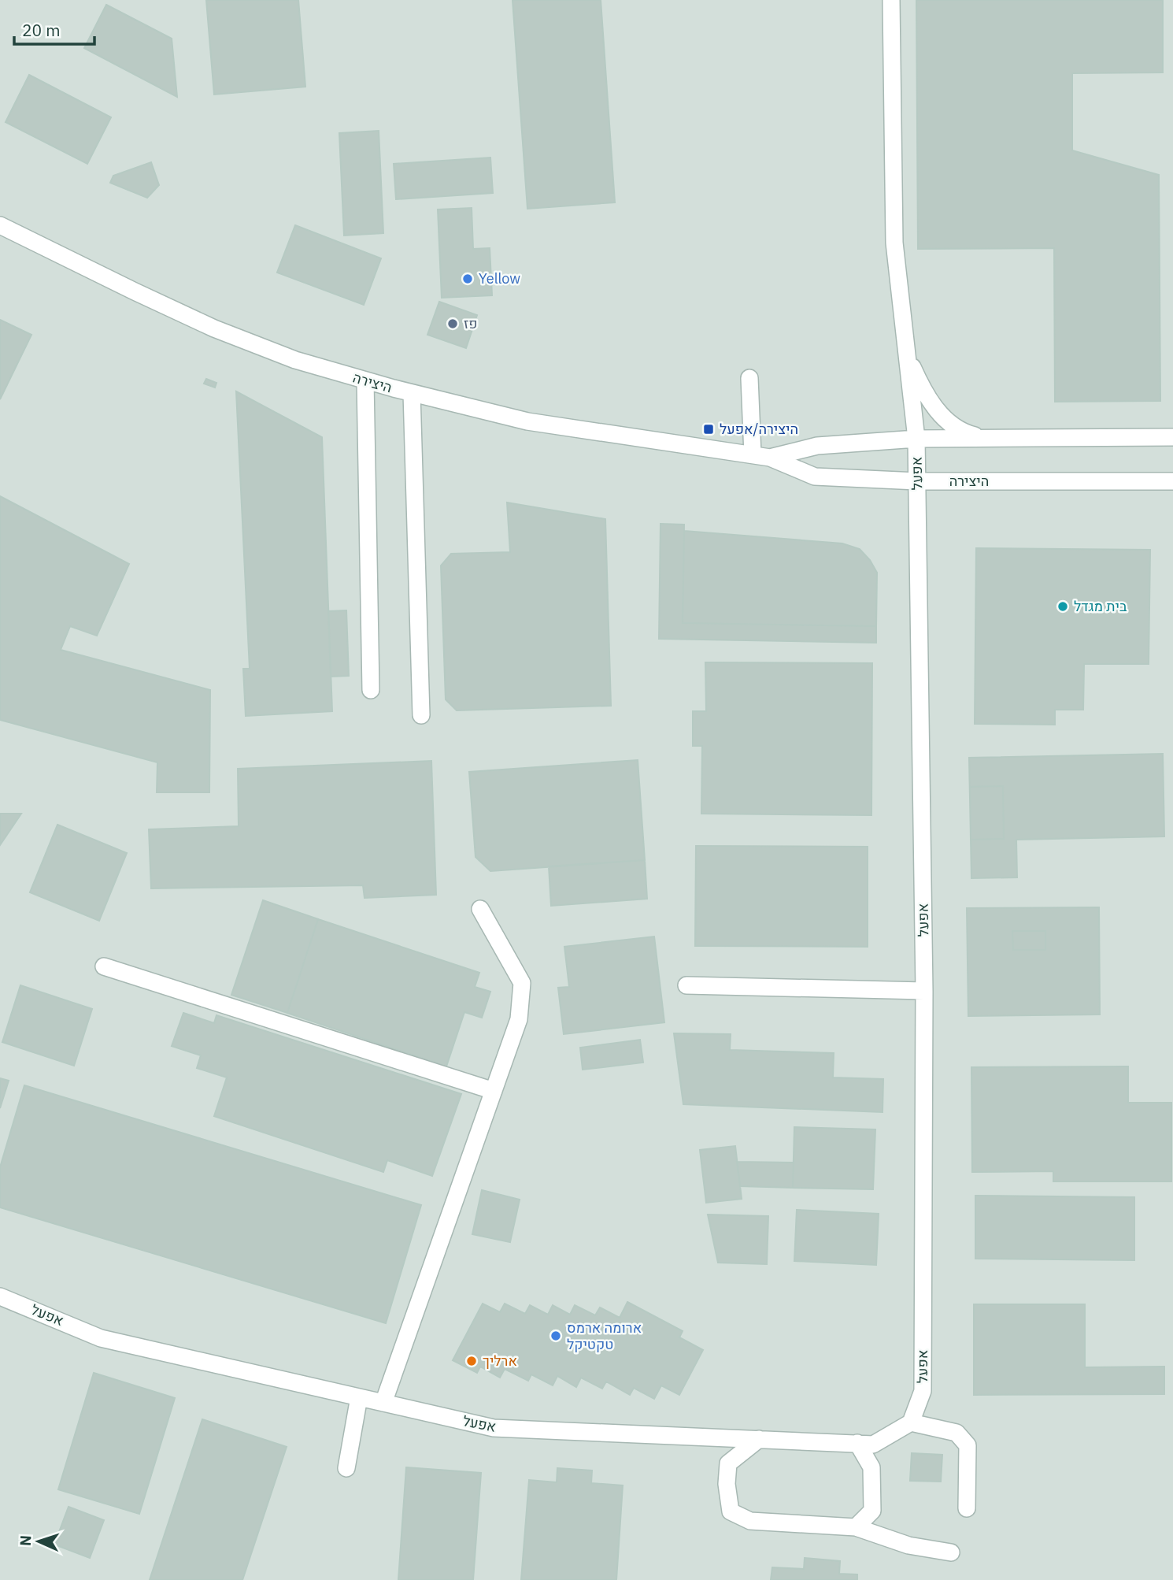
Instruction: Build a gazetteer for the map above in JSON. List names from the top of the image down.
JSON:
{
  "streets": {
    "street": ["היצירה", "אפעל"]
  },
  "crossings": [
    ["היצירה", "אפעל"]
  ],
  "places": {
    "other": [
      "Yellow",
      "פז",
      "בית מגדל",
      "ארומה ארמס טקטיקל",
      "ארליך"
    ],
    "transit": ["היצירה/אפעל"]
  },
  "scale_bar": "20 m",
  "north": "left"
}
